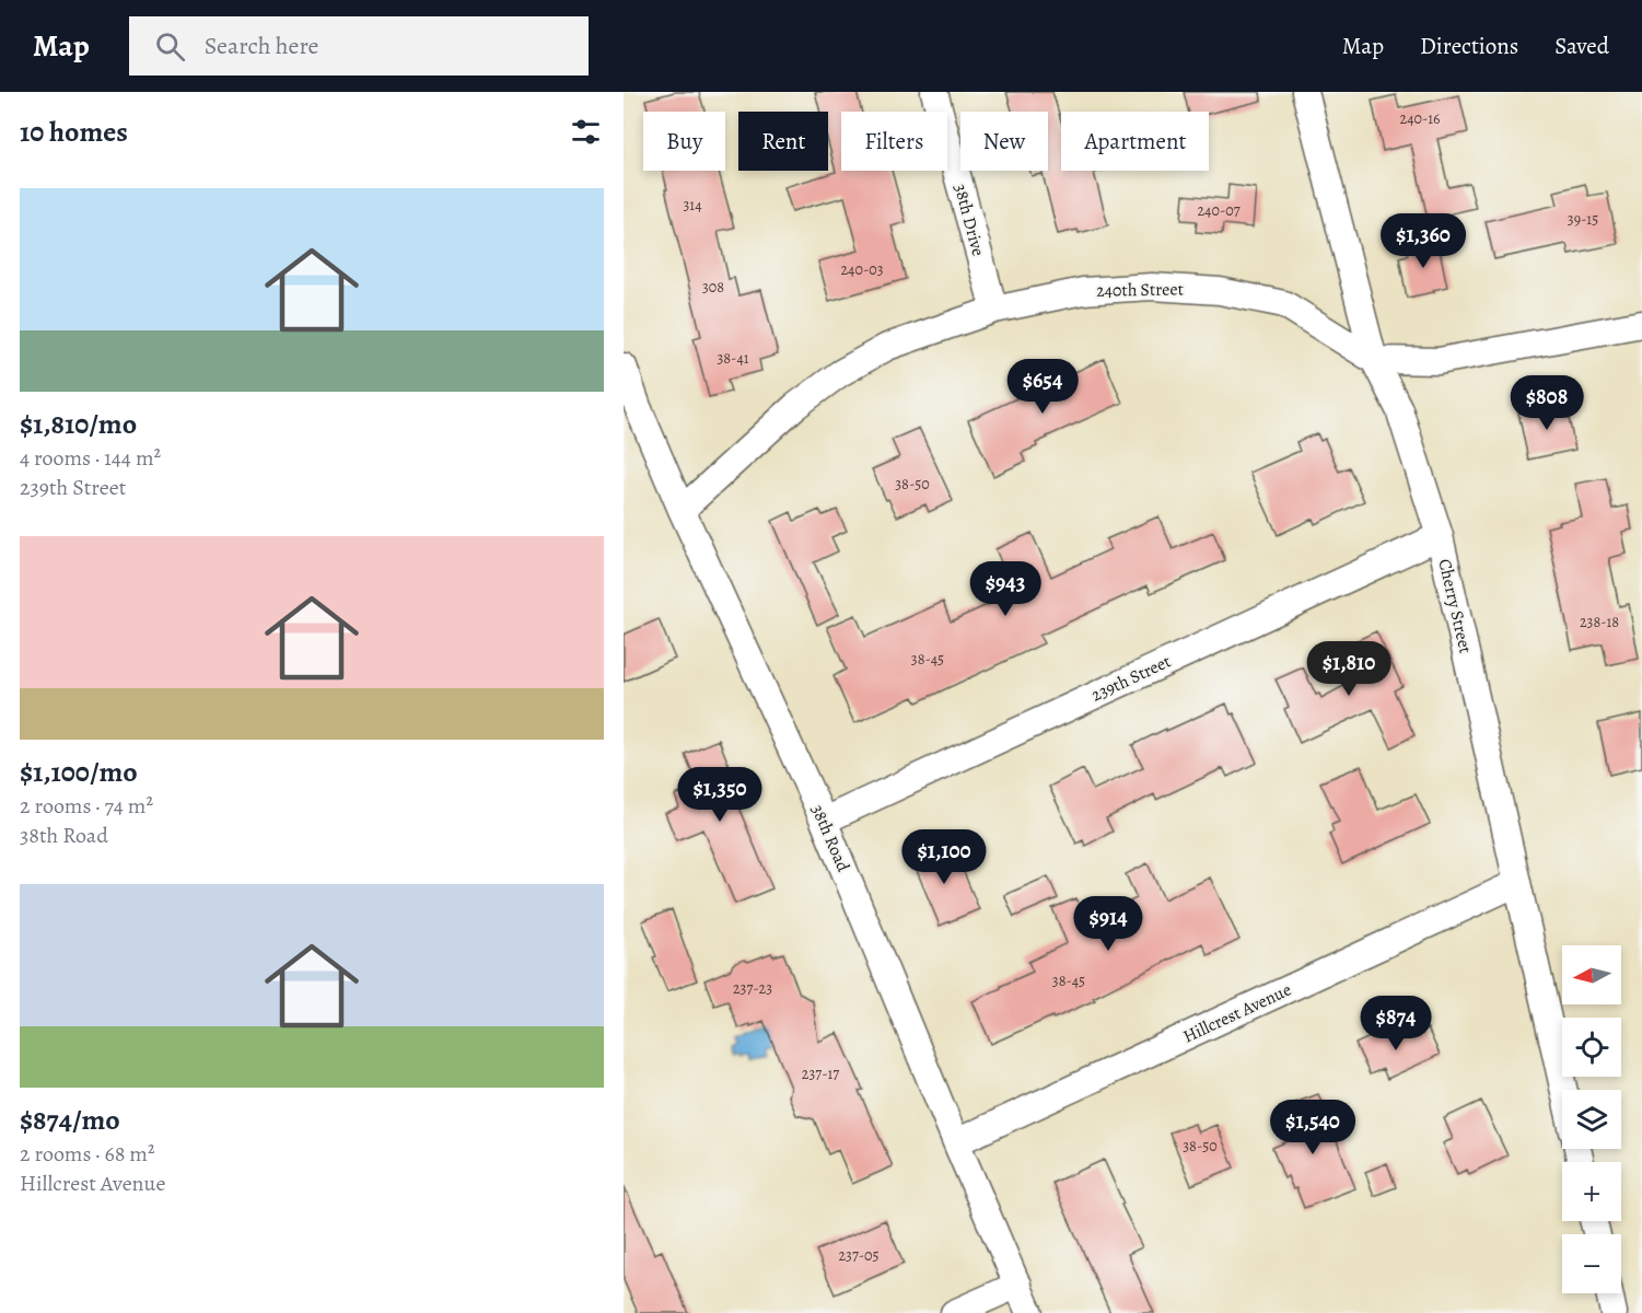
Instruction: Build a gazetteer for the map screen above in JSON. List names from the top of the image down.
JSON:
{
  "streets": {
    "street": [
      "38th Drive",
      "240th Street",
      "Cherry Street",
      "239th Street",
      "38th Road",
      "Hillcrest Avenue"
    ]
  },
  "crossings": [
    ["38th Drive", "240th Street"],
    ["240th Street", "Cherry Street"],
    ["240th Street", "38th Road"],
    ["Cherry Street", "239th Street"],
    ["Cherry Street", "Hillcrest Avenue"],
    ["239th Street", "38th Road"],
    ["38th Road", "Hillcrest Avenue"]
  ],
  "house_numbers": [
    "240-16",
    "314",
    "240-07",
    "39-15",
    "240-03",
    "308",
    "38-41",
    "38-50",
    "238-18",
    "38-45",
    "38-45",
    "237-23",
    "237-17",
    "38-50",
    "237-05"
  ],
  "north": "left",
  "page": {
    "header": "Map",
    "search": "Search here",
    "nav": ["Map", "Directions", "Saved"],
    "heading": "10 homes",
    "chip": [
      "Buy",
      "Rent",
      "Filters",
      "New",
      "Apartment"
    ],
    "list": [
      {
        "name": "$1,810/mo",
        "note": "4 rooms · 144 m² · 239th Street"
      },
      {
        "name": "$1,100/mo",
        "note": "2 rooms · 74 m² · 38th Road"
      },
      {
        "name": "$874/mo",
        "note": "2 rooms · 68 m² · Hillcrest Avenue"
      }
    ],
    "price": [
      "$1,360",
      "$654",
      "$808",
      "$943",
      "$1,810",
      "$1,350",
      "$1,100",
      "$914",
      "$874",
      "$1,540"
    ],
    "map_buttons": ["+", "−"]
  }
}
